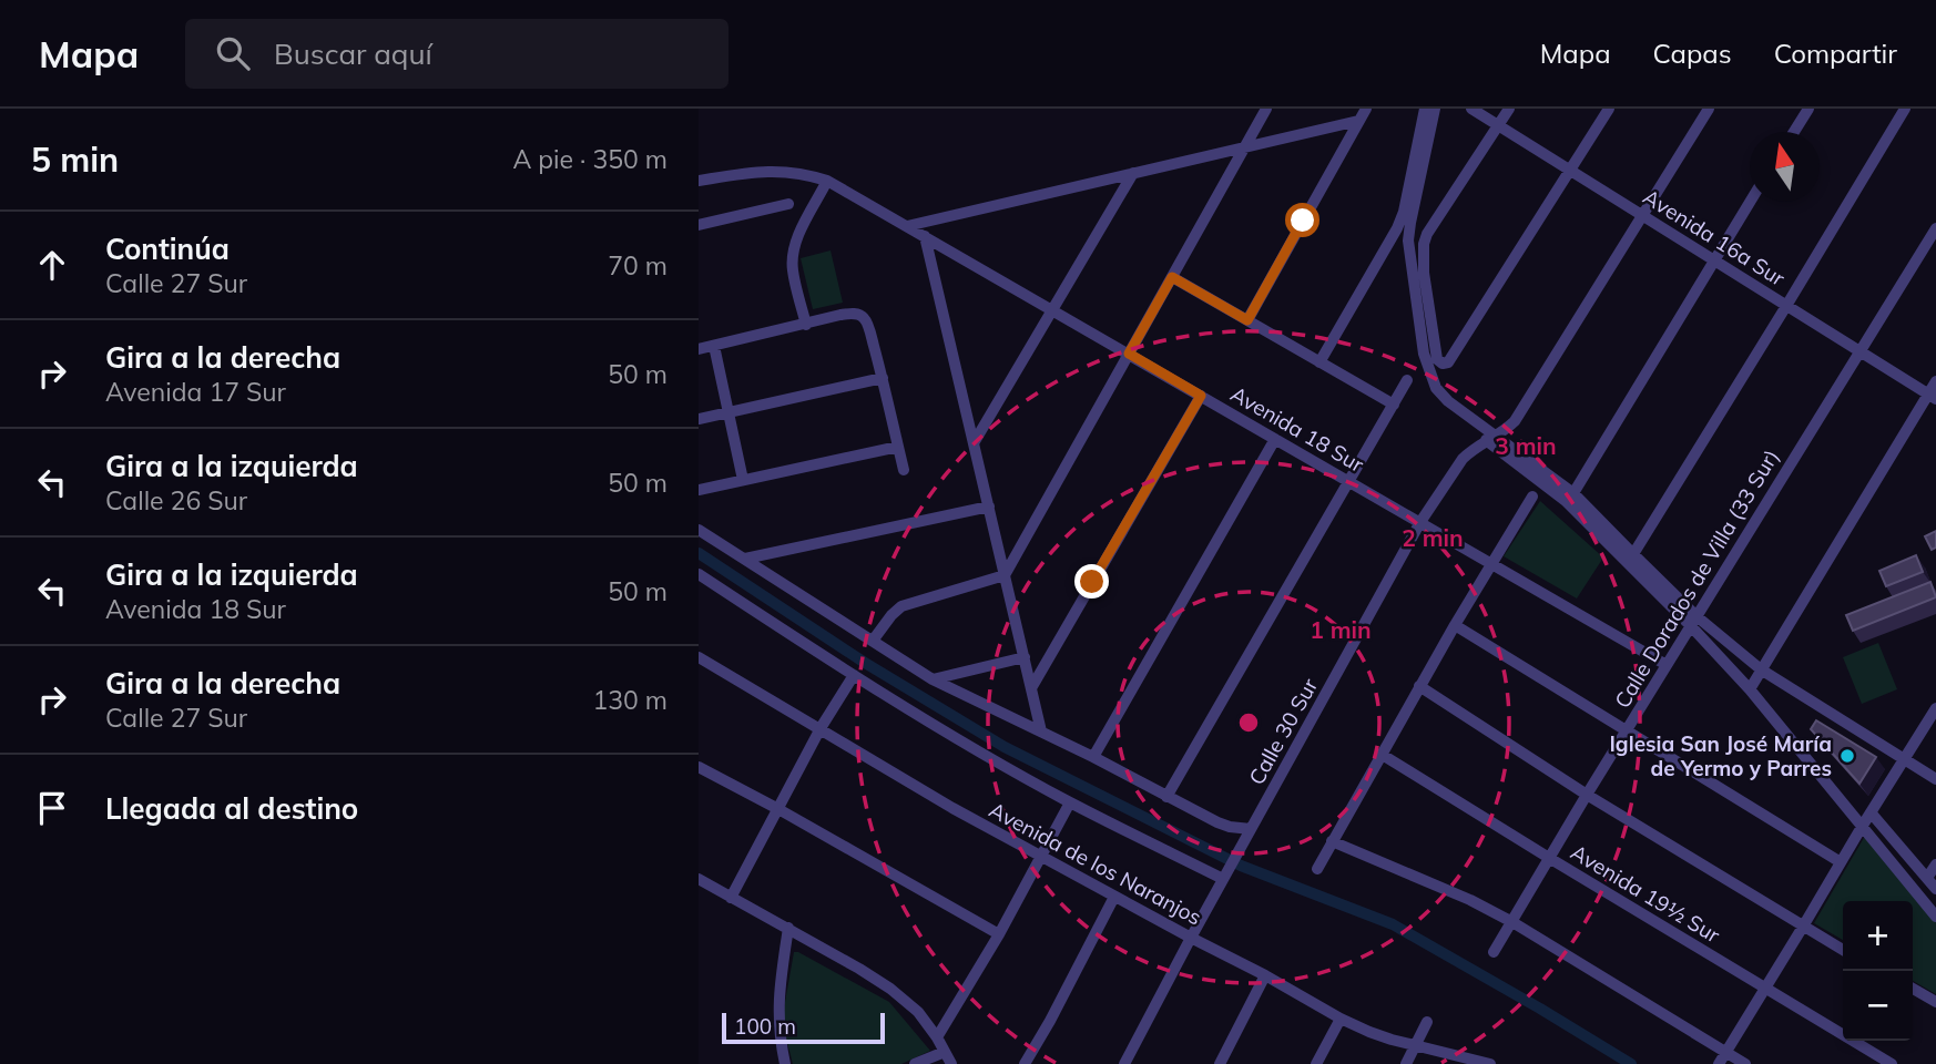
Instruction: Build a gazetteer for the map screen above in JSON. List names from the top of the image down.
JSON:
{
  "streets": {
    "street": [
      "Avenida 16a Sur",
      "Avenida 18 Sur",
      "Calle Dorados de Villa (33 Sur)",
      "Calle 30 Sur",
      "Avenida de los Naranjos",
      "Avenida 19½ Sur"
    ]
  },
  "crossings": [
    ["Avenida 16a Sur", "Calle Dorados de Villa (33 Sur)"],
    ["Avenida 16a Sur", "Calle 30 Sur"],
    ["Avenida 18 Sur", "Calle Dorados de Villa (33 Sur)"],
    ["Avenida 18 Sur", "Calle 30 Sur"],
    ["Calle Dorados de Villa (33 Sur)", "Avenida 19½ Sur"],
    ["Calle 30 Sur", "Avenida de los Naranjos"]
  ],
  "places": ["Iglesia San José María de Yermo y Parres"],
  "scale_bar": "100 m",
  "north": "top",
  "page": {
    "header": "Mapa",
    "search": "Buscar aquí",
    "nav": ["Mapa", "Capas", "Compartir"],
    "heading": ["5 min", "A pie · 350 m"],
    "list": [
      ["Continúa", "Calle 27 Sur", "70 m"],
      ["Gira a la derecha", "Avenida 17 Sur", "50 m"],
      ["Gira a la izquierda", "Calle 26 Sur", "50 m"],
      ["Gira a la izquierda", "Avenida 18 Sur", "50 m"],
      ["Gira a la derecha", "Calle 27 Sur", "130 m"],
      "Llegada al destino"
    ],
    "map_buttons": ["+", "−"],
    "scale": "100 m"
  },
  "rings": ["3 min", "2 min", "1 min"]
}
